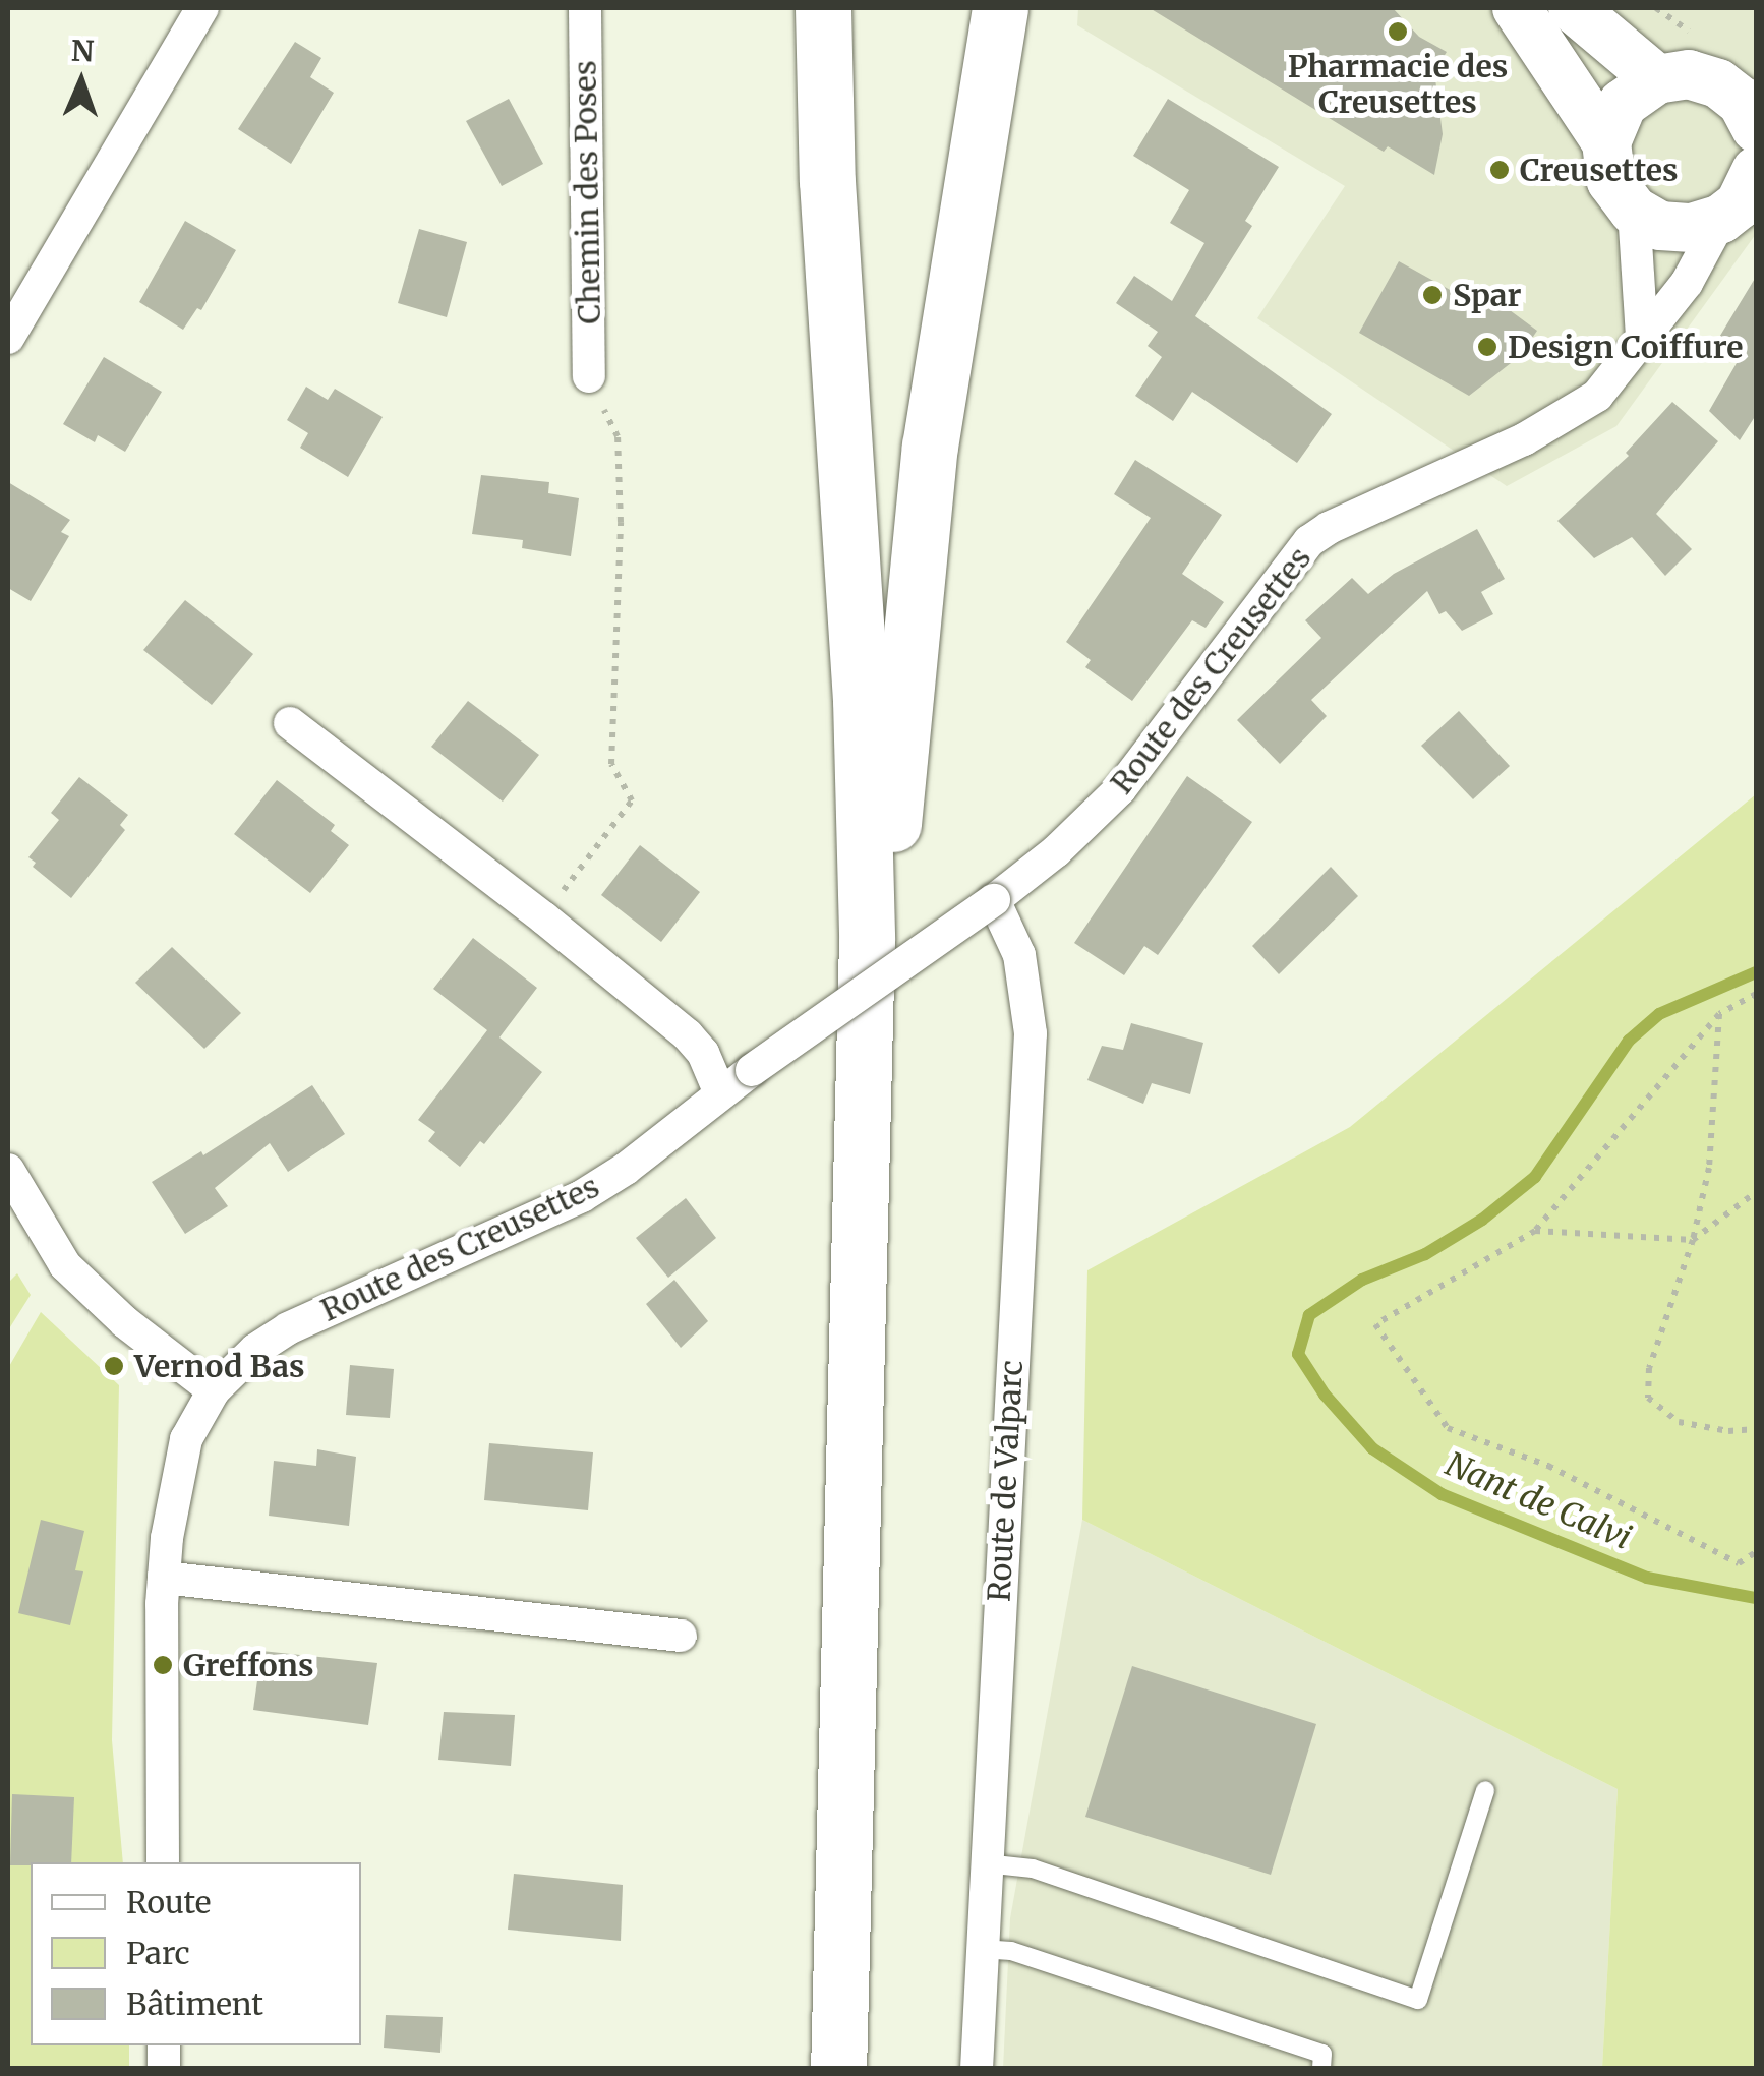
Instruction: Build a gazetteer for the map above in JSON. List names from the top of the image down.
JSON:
{
  "streets": {
    "street": ["Chemin des Poses", "Route des Creusettes", "Route de Valparc"]
  },
  "crossings": [
    ["Route des Creusettes", "Route de Valparc"]
  ],
  "water": ["Nant de Calvi"],
  "places": [
    "Pharmacie des Creusettes",
    "Creusettes",
    "Spar",
    "Design Coiffure",
    "Vernod Bas",
    "Greffons"
  ],
  "legend": ["Route", "Parc", "Bâtiment"],
  "north": "top"
}
